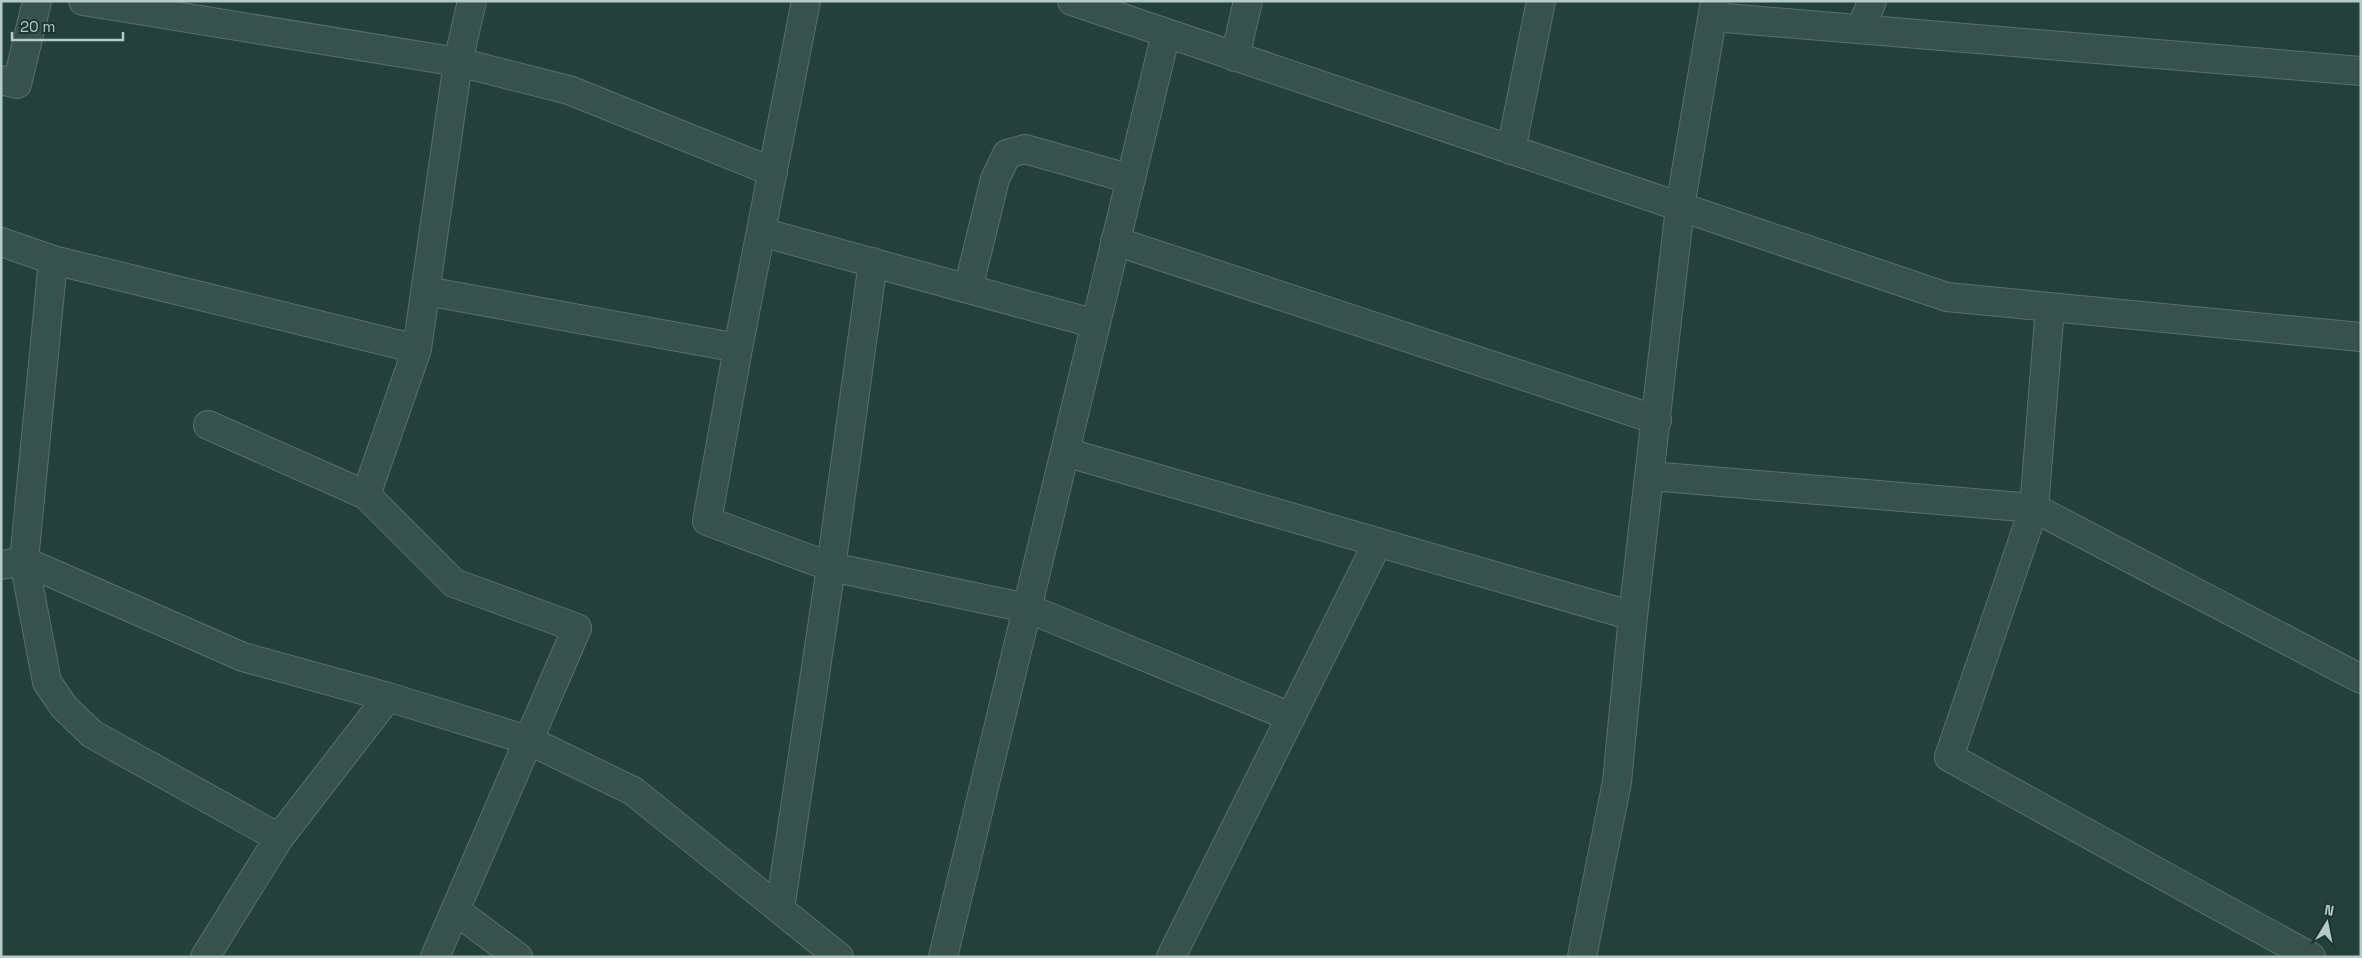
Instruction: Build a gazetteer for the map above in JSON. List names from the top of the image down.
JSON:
{
  "scale_bar": "20 m",
  "north": "top"
}
